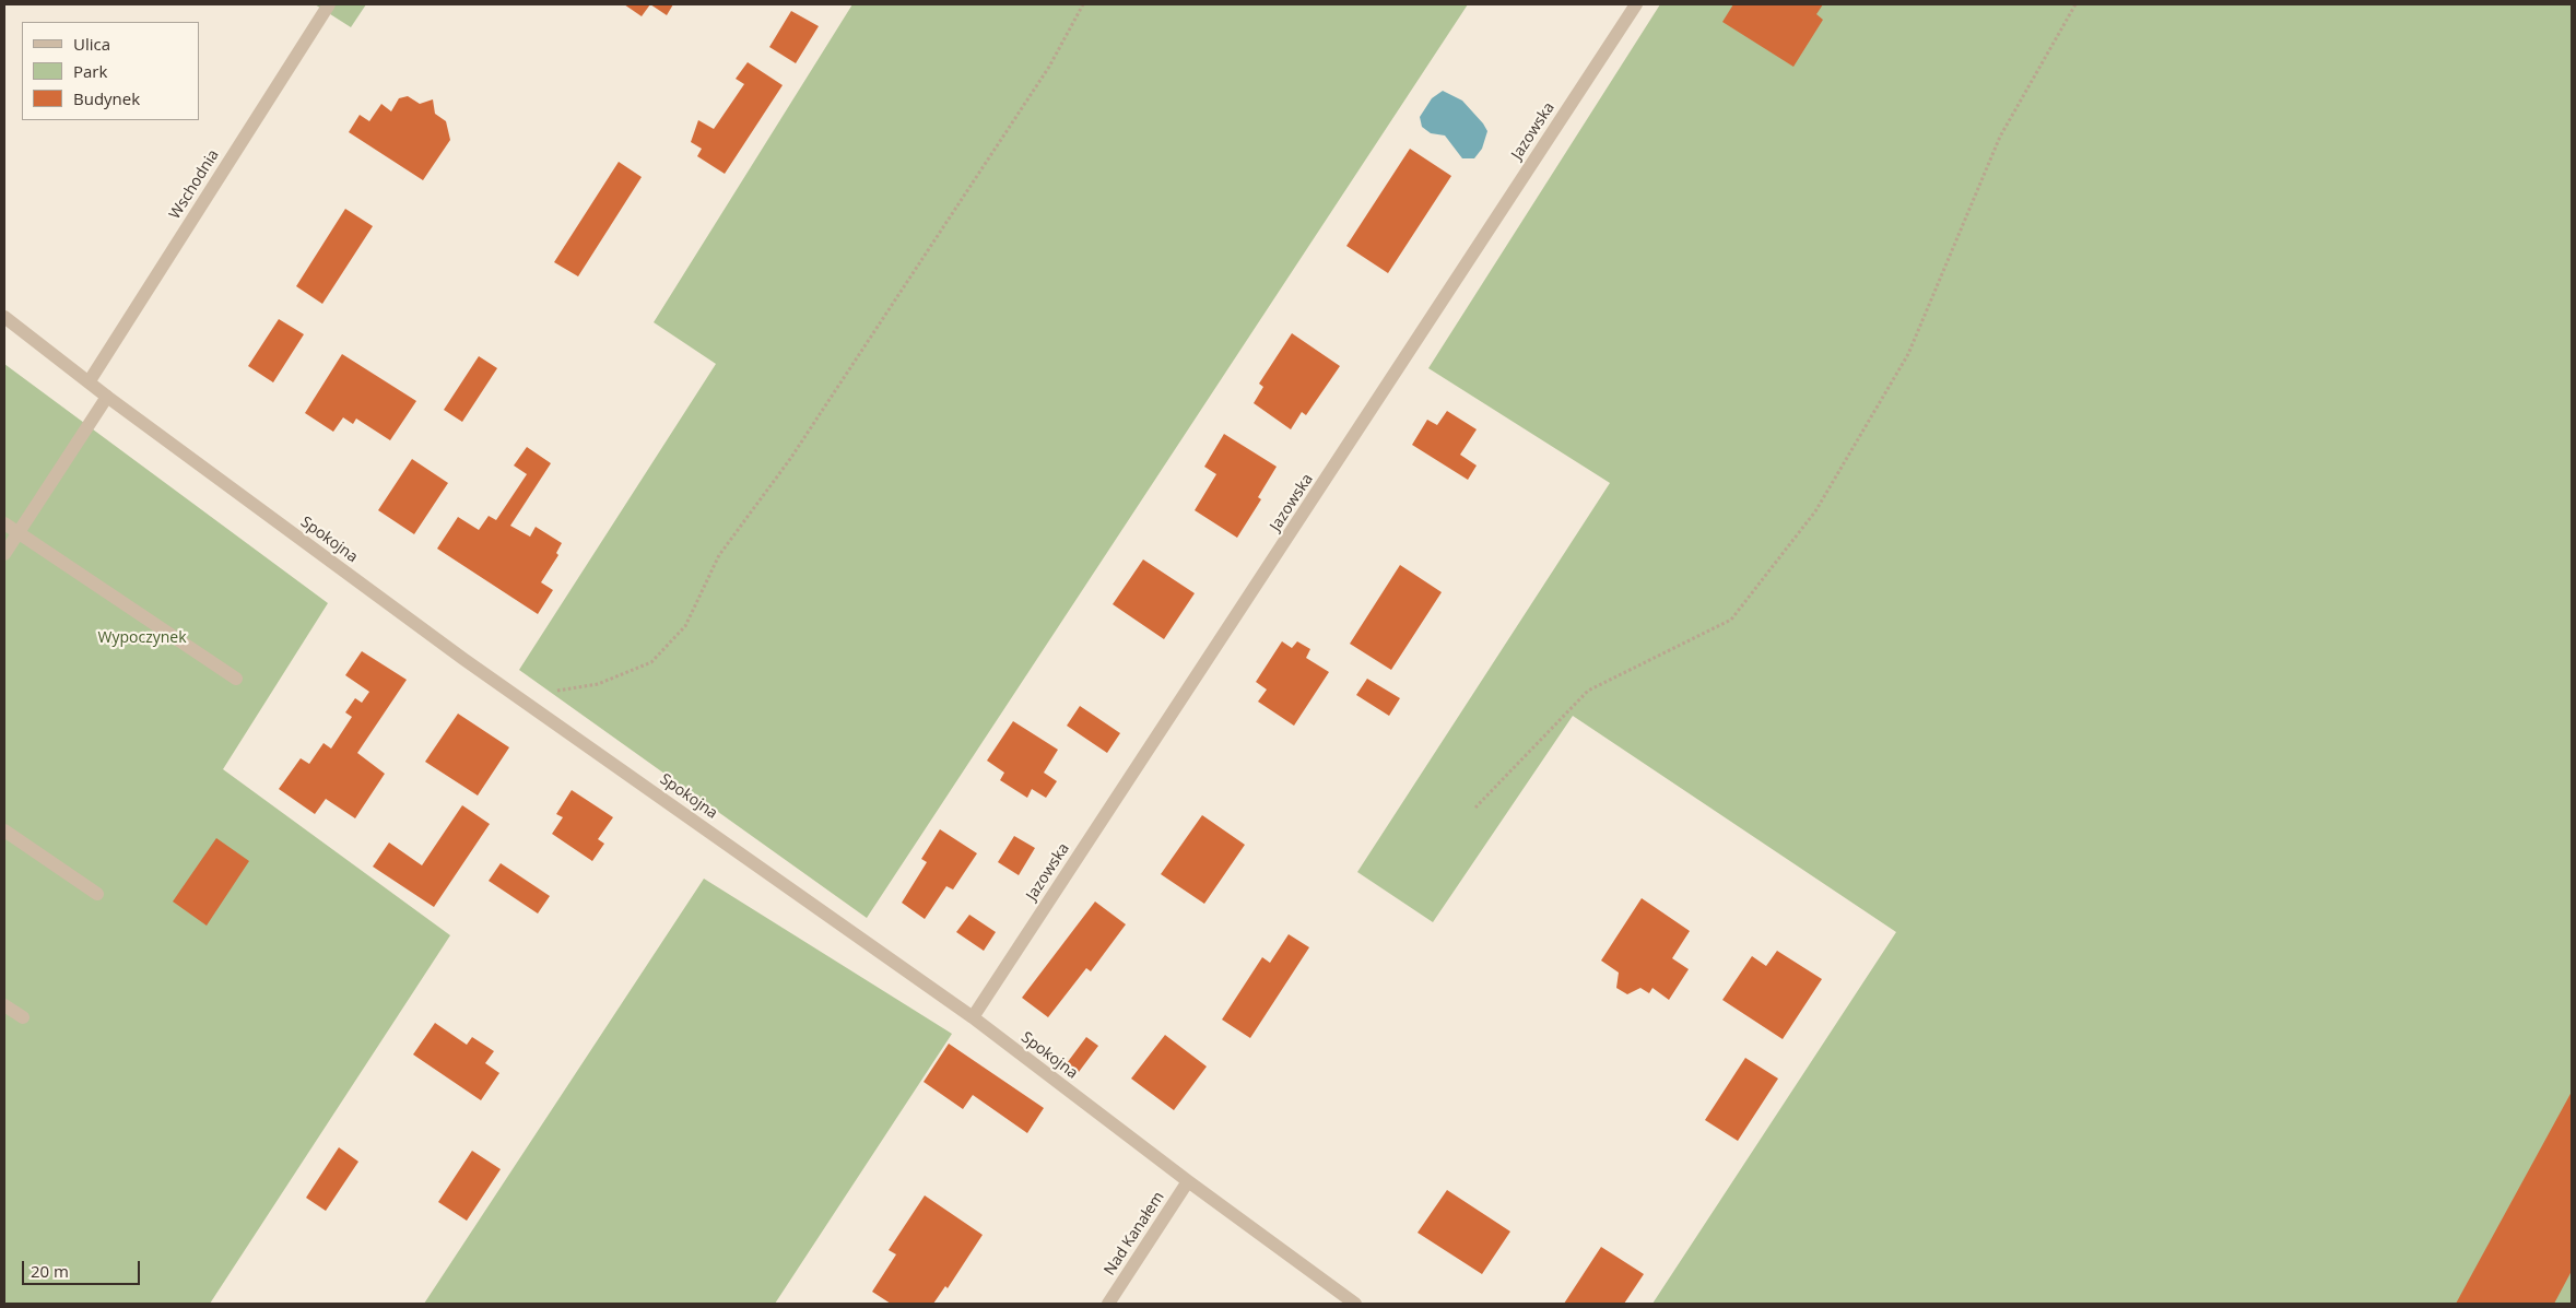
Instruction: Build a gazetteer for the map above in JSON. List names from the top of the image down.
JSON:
{
  "streets": {
    "street": [
      "Jazowska",
      "Wschodnia",
      "Spokojna",
      "Nad Kanałem"
    ]
  },
  "crossings": [
    ["Jazowska", "Spokojna"],
    ["Wschodnia", "Spokojna"],
    ["Spokojna", "Nad Kanałem"]
  ],
  "parks": ["Wypoczynek"],
  "legend": ["Ulica", "Park", "Budynek"],
  "scale_bar": "20 m"
}
